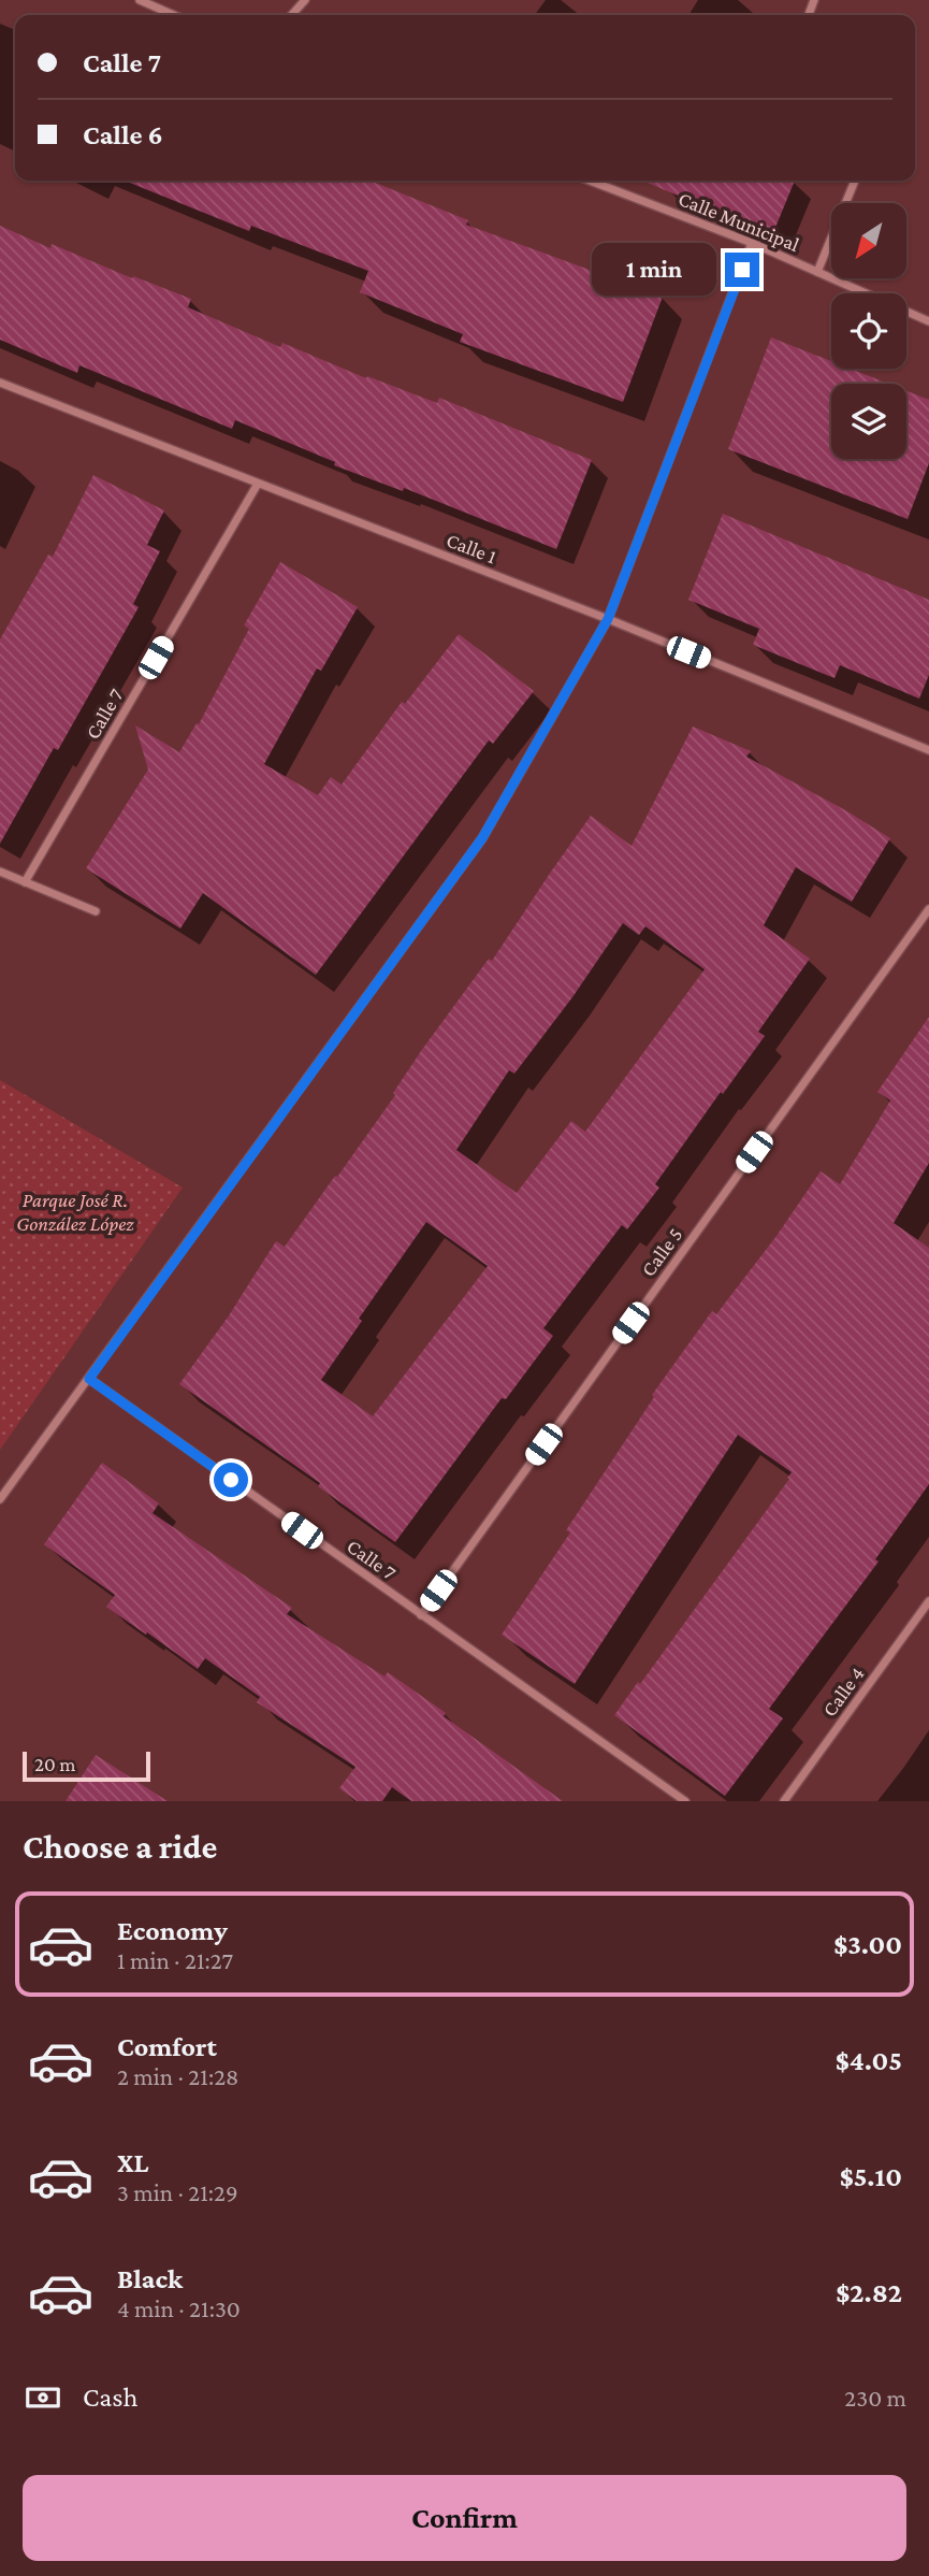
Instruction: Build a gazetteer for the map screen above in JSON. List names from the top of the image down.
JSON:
{
  "streets": {
    "street": [
      "Calle Municipal",
      "Calle 1",
      "Calle 7",
      "Calle 5",
      "Calle 4"
    ]
  },
  "crossings": [
    ["Calle 1", "Calle 7"],
    ["Calle 7", "Calle 5"]
  ],
  "parks": ["Parque José R. González López"],
  "scale_bar": "20 m",
  "north": "bottom left",
  "page": {
    "banner": ["Calle 7", "Calle 6"],
    "bubble": "1 min",
    "scale": "20 m",
    "heading": "Choose a ride",
    "list": [
      {
        "name": "Economy",
        "note": "1 min · 21:27",
        "value": "$3.00"
      },
      {
        "name": "Comfort",
        "note": "2 min · 21:28",
        "value": "$4.05"
      },
      {
        "name": "XL",
        "note": "3 min · 21:29",
        "value": "$5.10"
      },
      {
        "name": "Black",
        "note": "4 min · 21:30",
        "value": "$2.82"
      }
    ],
    "pay": ["Cash", "230 m"],
    "buttons": "Confirm"
  }
}
